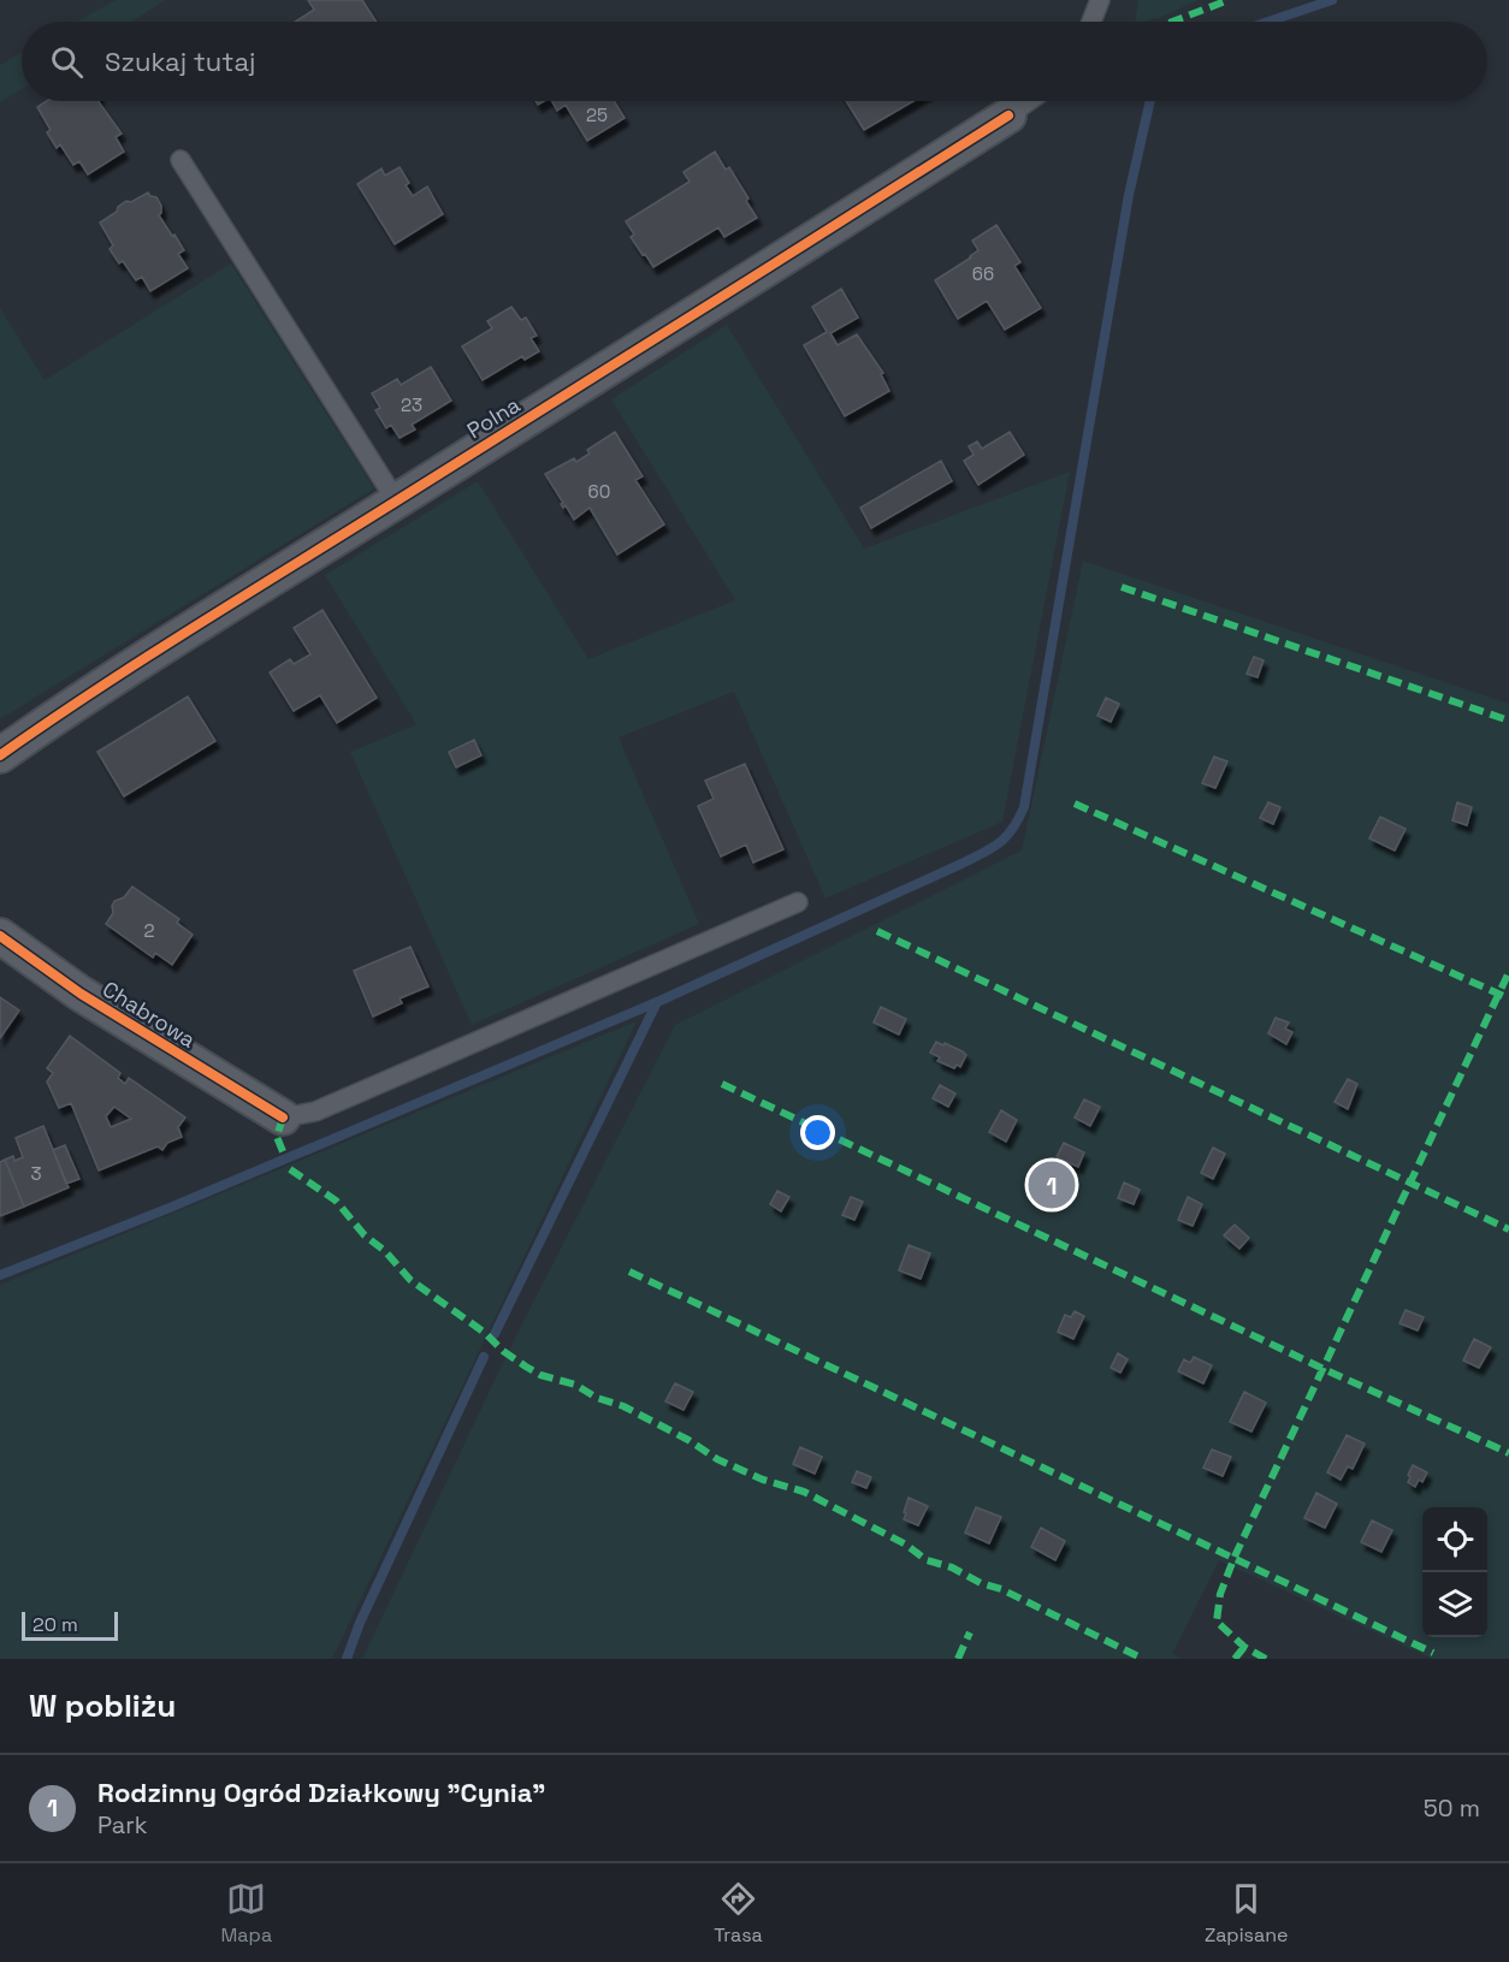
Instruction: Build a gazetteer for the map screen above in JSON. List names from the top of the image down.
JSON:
{
  "streets": {
    "street": ["Polna", "Chabrowa"]
  },
  "house_numbers": [
    "25",
    "66",
    "23",
    "60",
    "2",
    "3"
  ],
  "scale_bar": "20 m",
  "page": {
    "search": "Szukaj tutaj",
    "pins": "1",
    "scale": "20 m",
    "heading": "W pobliżu",
    "list": [
      {
        "mark": "1",
        "name": "Rodzinny Ogród Działkowy \"Cynia\"",
        "note": "Park",
        "value": "50 m"
      }
    ],
    "nav": ["Mapa", "Trasa", "Zapisane"]
  }
}
